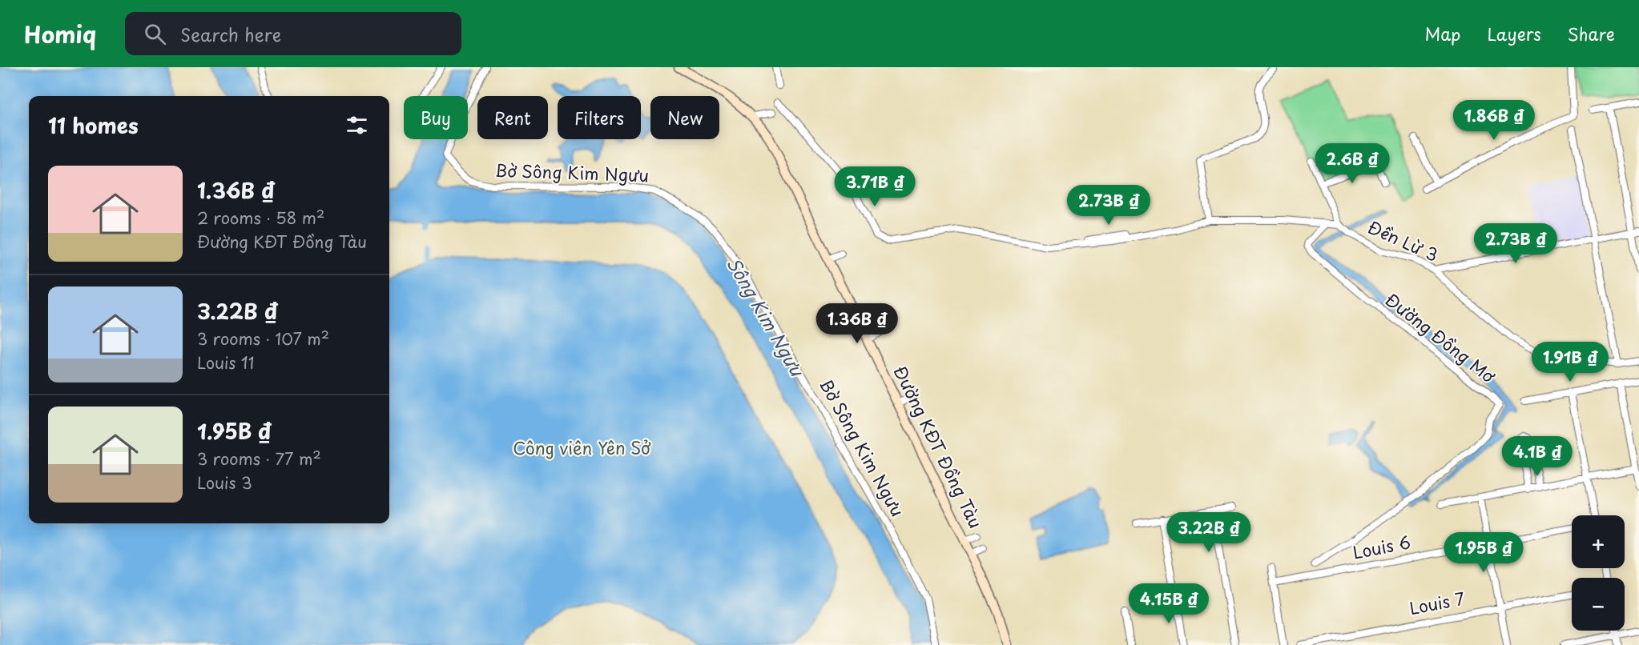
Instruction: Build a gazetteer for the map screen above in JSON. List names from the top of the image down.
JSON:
{
  "streets": {
    "main road": ["Đường KĐT Đồng Tàu"],
    "street": [
      "Bờ Sông Kim Ngưu",
      "Đền Lừ 3",
      "Đường Đồng Mơ",
      "Louis 6",
      "Louis 7"
    ]
  },
  "water": ["Sông Kim Ngưu"],
  "parks": ["Công viên Yên Sở"],
  "page": {
    "header": "Homiq",
    "search": "Search here",
    "nav": ["Map", "Layers", "Share"],
    "chip": [
      "Buy",
      "Rent",
      "Filters",
      "New"
    ],
    "heading": "11 homes",
    "price": [
      "1.86B ₫",
      "2.6B ₫",
      "3.71B ₫",
      "2.73B ₫",
      "2.73B ₫",
      "1.36B ₫",
      "1.91B ₫",
      "4.1B ₫",
      "3.22B ₫",
      "1.95B ₫",
      "4.15B ₫"
    ],
    "list": [
      {
        "name": "1.36B ₫",
        "note": "2 rooms · 58 m² · Đường KĐT Đồng Tàu"
      },
      {
        "name": "3.22B ₫",
        "note": "3 rooms · 107 m² · Louis 11"
      },
      {
        "name": "1.95B ₫",
        "note": "3 rooms · 77 m² · Louis 3"
      }
    ],
    "map_buttons": ["+", "−"]
  }
}
